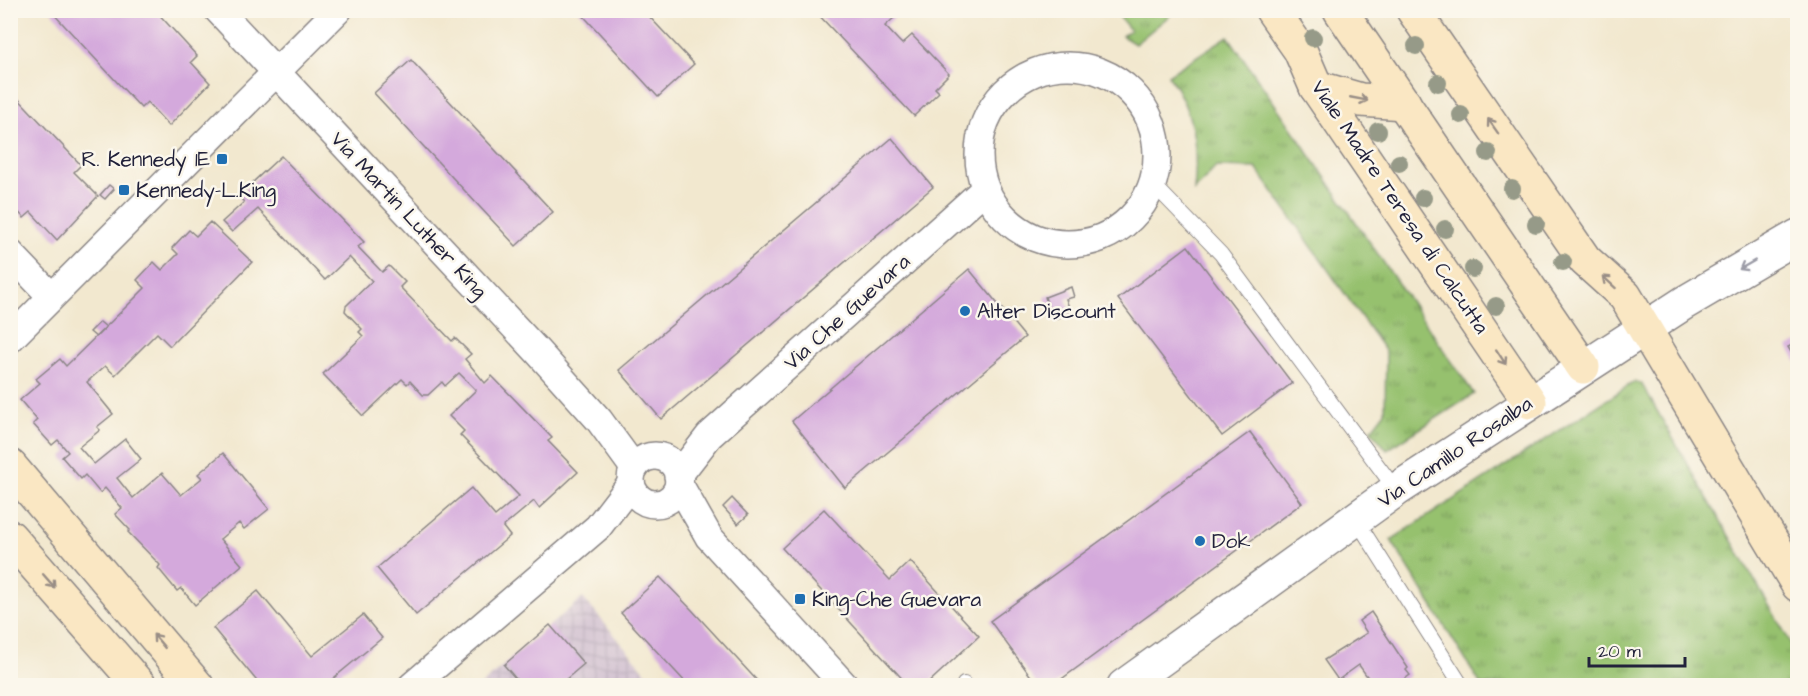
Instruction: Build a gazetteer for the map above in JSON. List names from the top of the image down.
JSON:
{
  "streets": {
    "main road": ["Viale Madre Teresa di Calcutta"],
    "street": ["Via Martin Luther King", "Via Che Guevara", "Via Camillo Rosalba"]
  },
  "crossings": [
    ["Viale Madre Teresa di Calcutta", "Via Camillo Rosalba"],
    ["Via Martin Luther King", "Via Che Guevara"]
  ],
  "places": {
    "transit": ["R. Kennedy 1E", "Kennedy-L.King", "King-Che Guevara"],
    "other": ["Alter Discount", "Dok"]
  },
  "scale_bar": "20 m"
}
